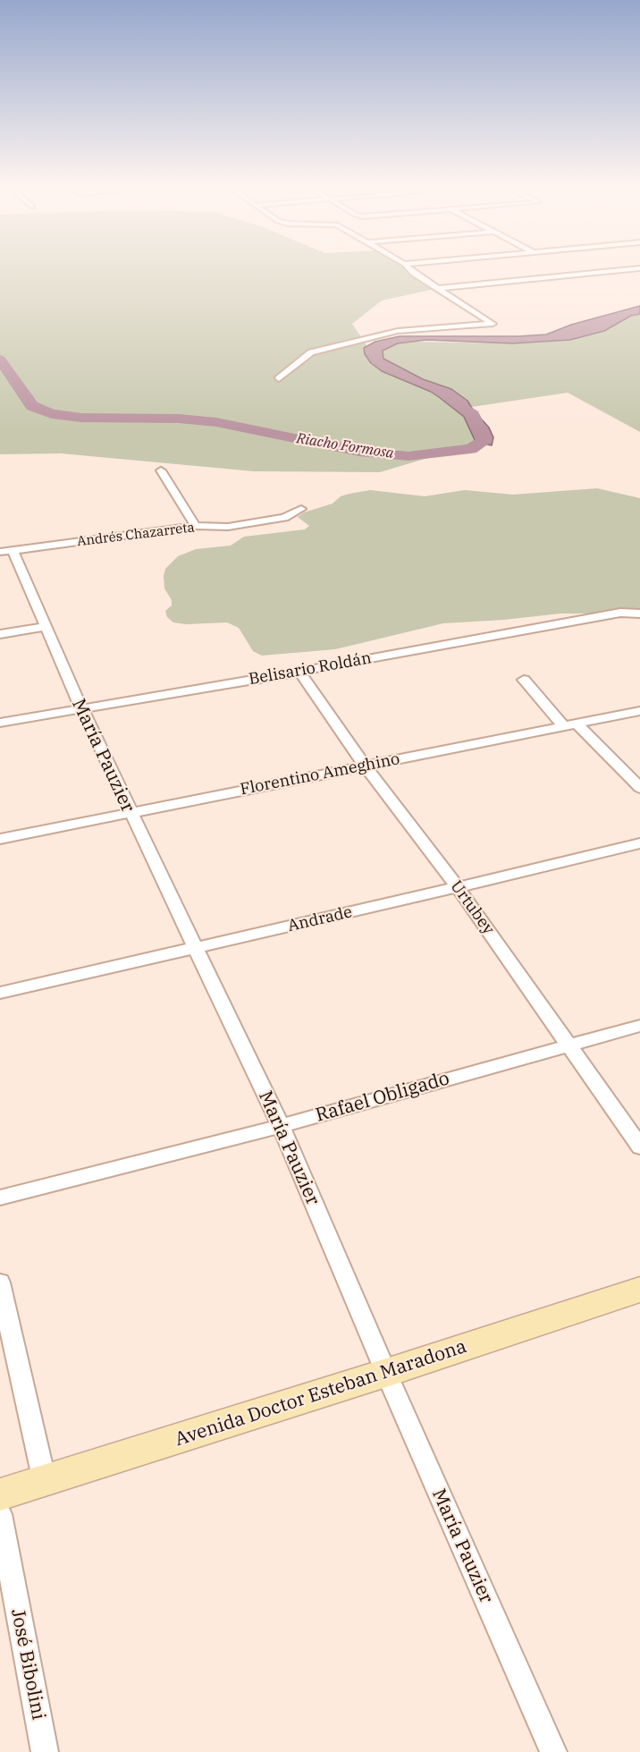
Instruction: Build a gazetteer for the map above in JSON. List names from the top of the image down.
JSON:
{
  "streets": {
    "main road": ["Avenida Doctor Esteban Maradona"],
    "street": [
      "Andrés Chazarreta",
      "Belisario Roldán",
      "María Pauzier",
      "Florentino Ameghino",
      "Urtubey",
      "Andrade",
      "Rafael Obligado",
      "José Bibolini"
    ]
  },
  "crossings": [
    ["Andrés Chazarreta", "María Pauzier"],
    ["Belisario Roldán", "María Pauzier"],
    ["Belisario Roldán", "Urtubey"],
    ["María Pauzier", "Florentino Ameghino"],
    ["María Pauzier", "Andrade"],
    ["María Pauzier", "Rafael Obligado"],
    ["María Pauzier", "Avenida Doctor Esteban Maradona"],
    ["Florentino Ameghino", "Urtubey"],
    ["Urtubey", "Andrade"],
    ["Urtubey", "Rafael Obligado"]
  ],
  "water": ["Riacho Formosa"]
}
